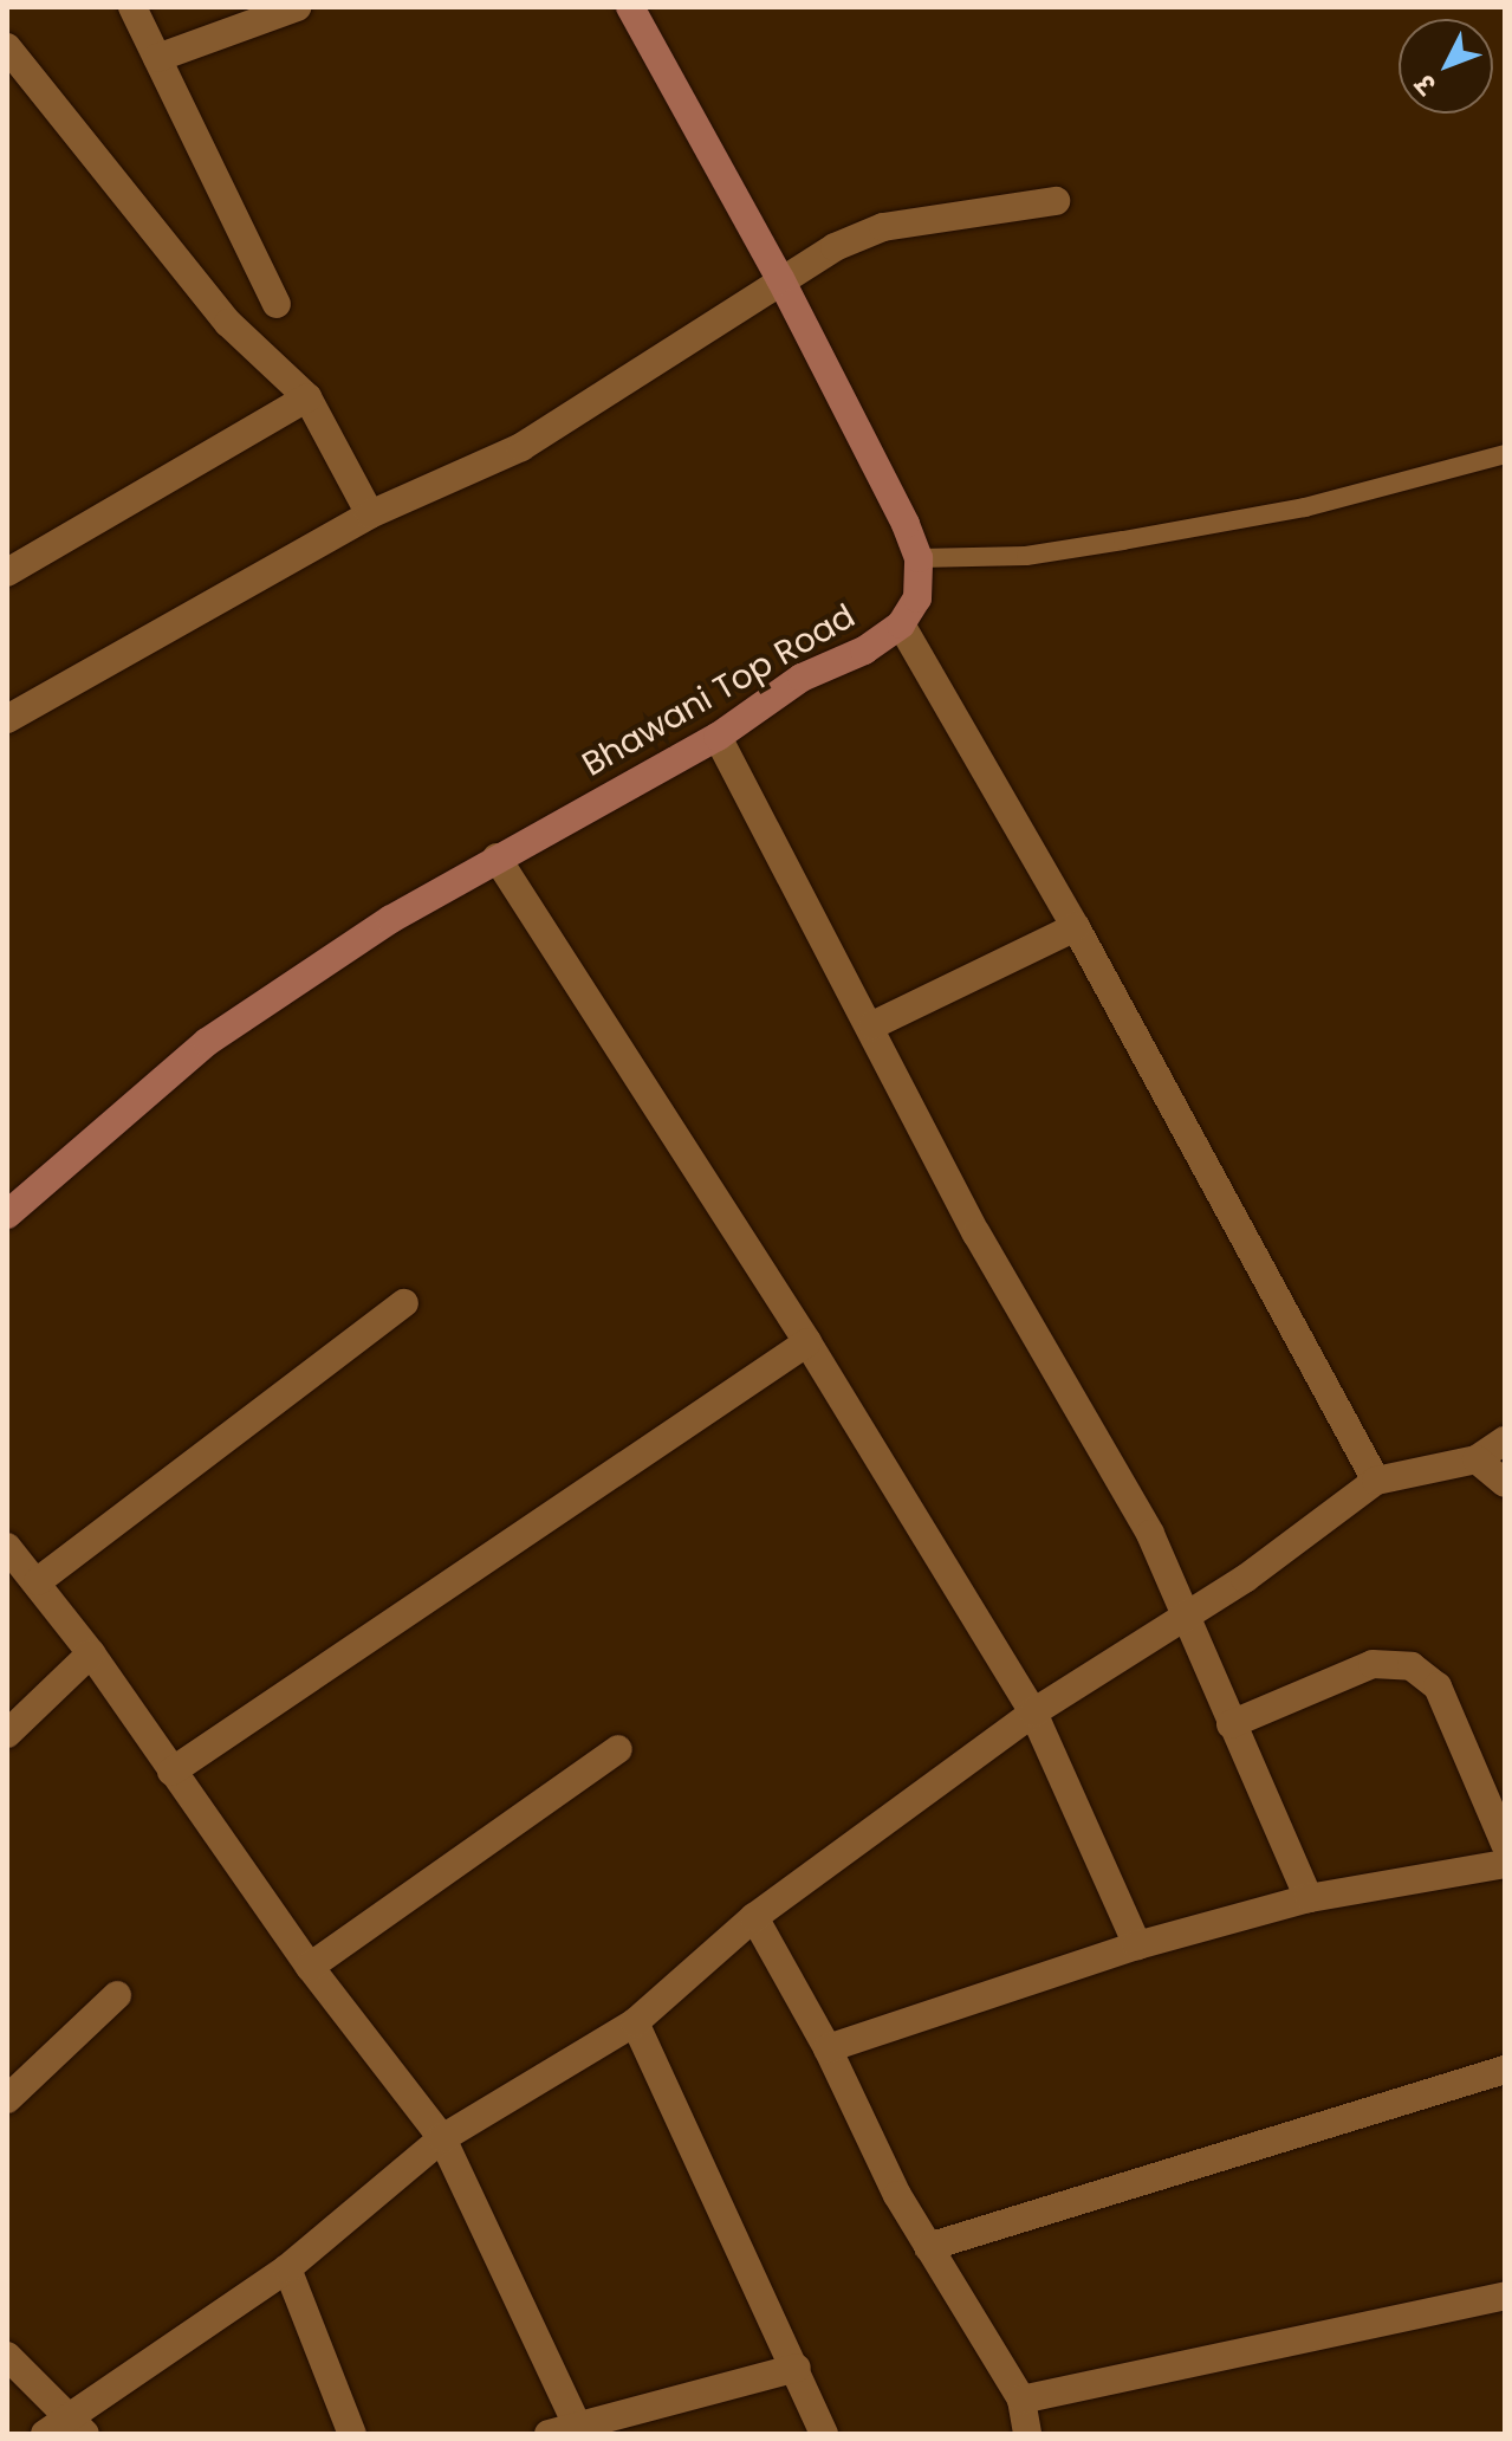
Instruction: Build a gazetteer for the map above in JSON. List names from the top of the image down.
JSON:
{
  "streets": {
    "street": ["Bhawani Top Road"]
  },
  "north": "bottom left"
}
